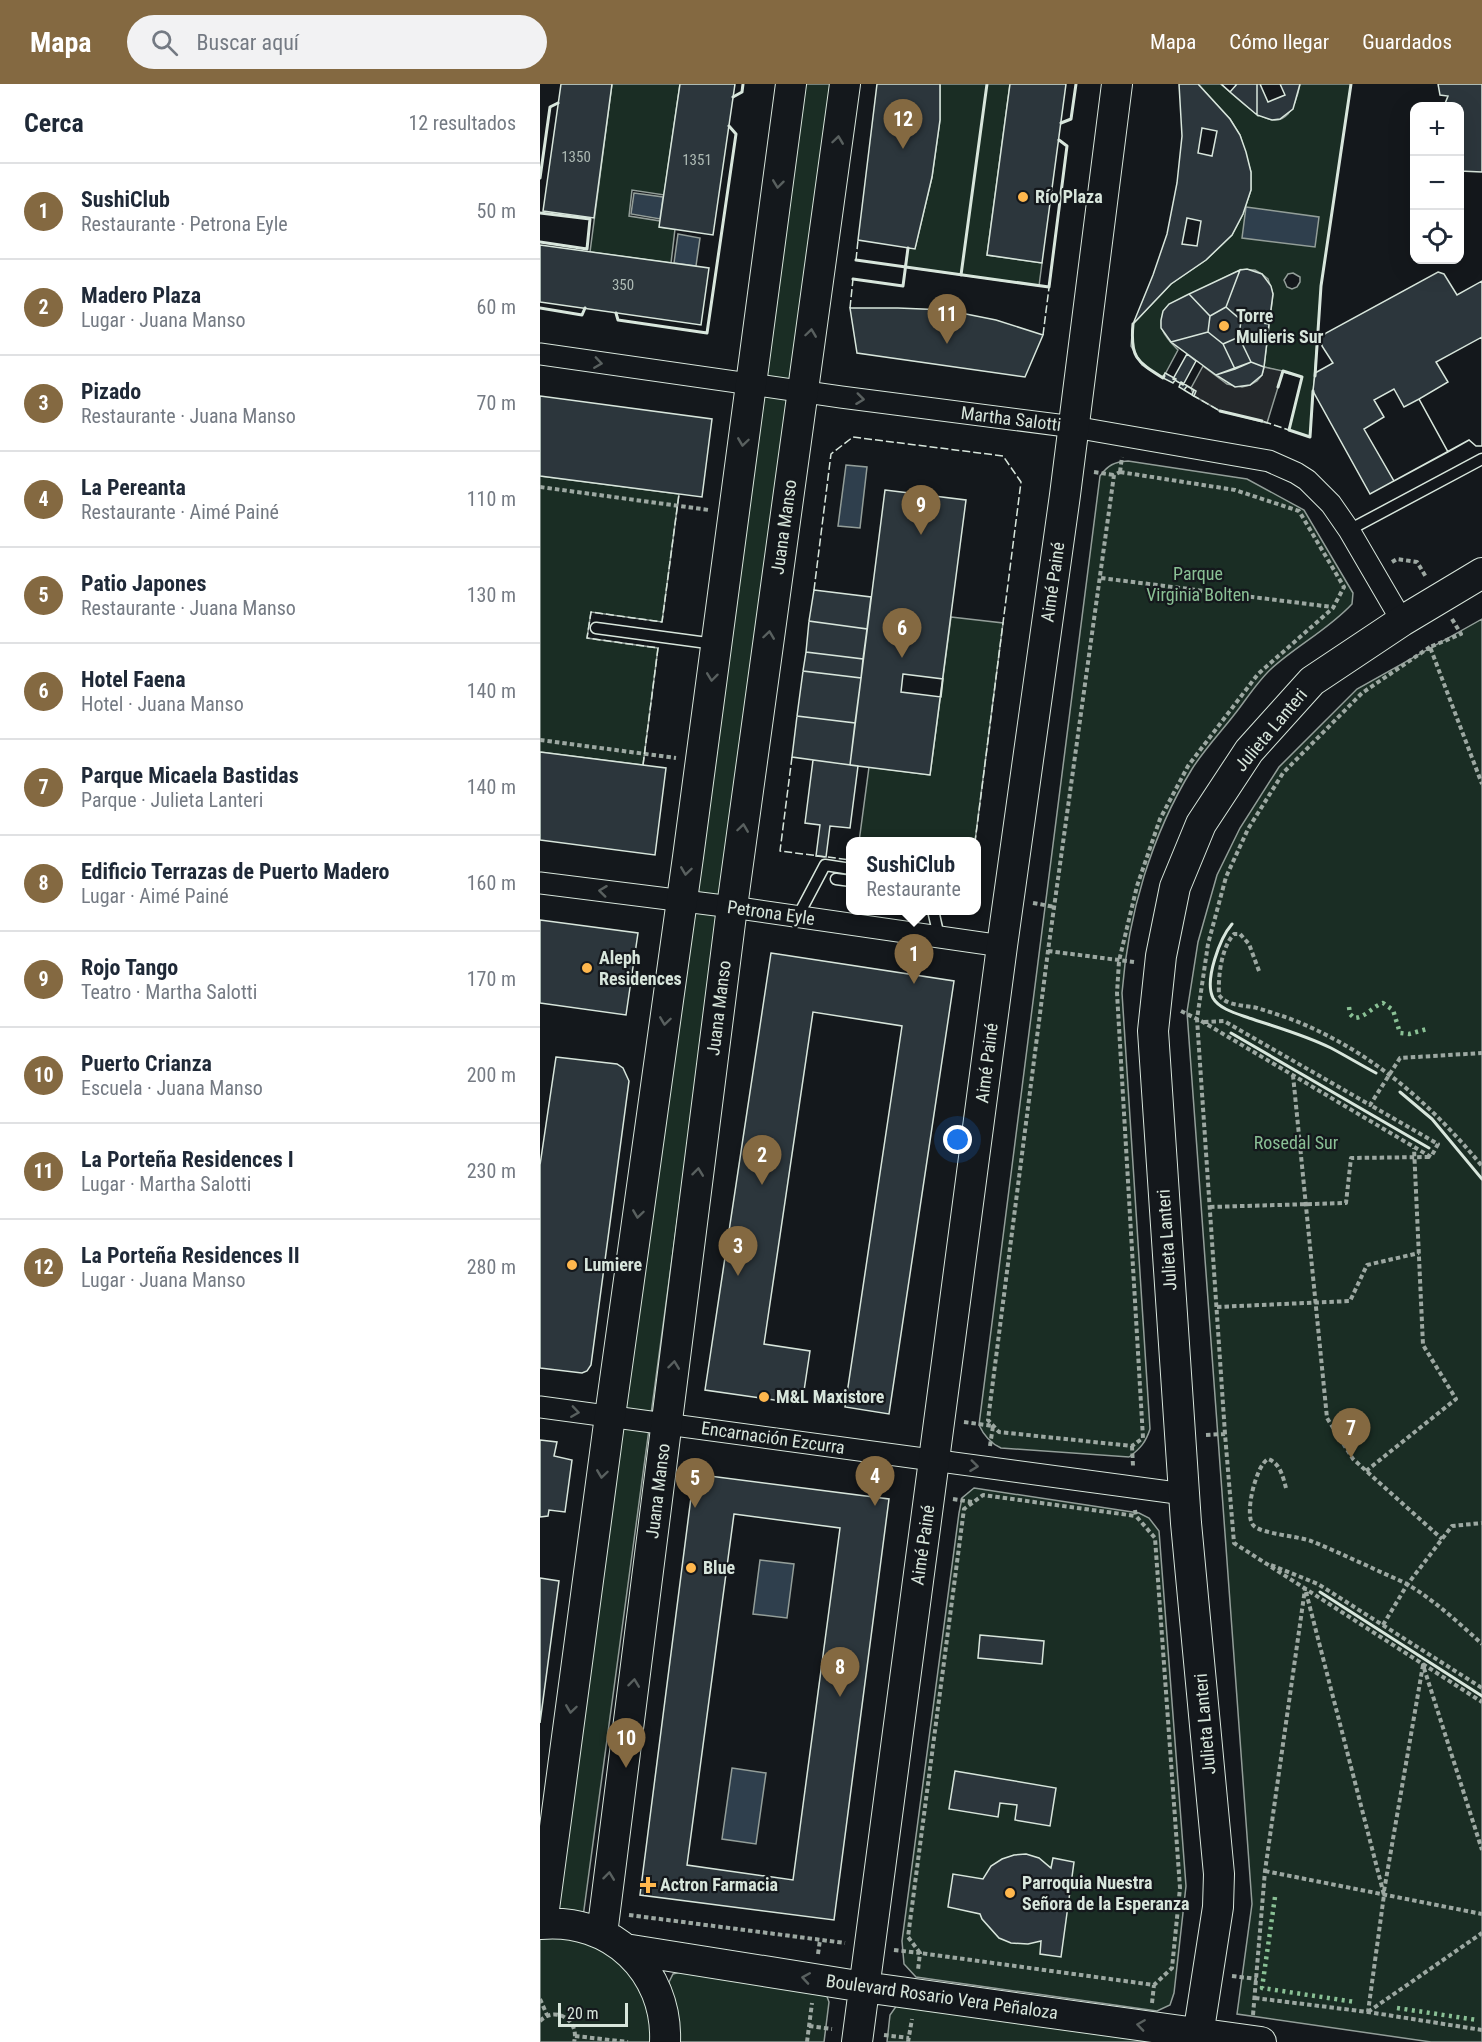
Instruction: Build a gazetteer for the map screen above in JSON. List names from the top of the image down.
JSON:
{
  "streets": {
    "street": [
      "Martha Salotti",
      "Juana Manso",
      "Aimé Painé",
      "Julieta Lanteri",
      "Petrona Eyle",
      "Encarnación Ezcurra",
      "Boulevard Rosario Vera Peñaloza"
    ]
  },
  "crossings": [
    ["Martha Salotti", "Juana Manso"],
    ["Martha Salotti", "Aimé Painé"],
    ["Martha Salotti", "Julieta Lanteri"],
    ["Juana Manso", "Petrona Eyle"],
    ["Juana Manso", "Encarnación Ezcurra"],
    ["Juana Manso", "Boulevard Rosario Vera Peñaloza"],
    ["Aimé Painé", "Petrona Eyle"],
    ["Aimé Painé", "Encarnación Ezcurra"],
    ["Aimé Painé", "Boulevard Rosario Vera Peñaloza"],
    ["Julieta Lanteri", "Encarnación Ezcurra"],
    ["Julieta Lanteri", "Boulevard Rosario Vera Peñaloza"]
  ],
  "one_way": ["Martha Salotti", "Encarnación Ezcurra", "Boulevard Rosario Vera Peñaloza"],
  "parks": ["Parque Virginia Bolten", "Rosedal Sur"],
  "places": {
    "other": [
      "Río Plaza",
      "Torre Mulieris Sur",
      "Aleph Residences",
      "Lumiere",
      "M&L Maxistore",
      "Blue",
      "Parroquia Nuestra Señora de la Esperanza"
    ],
    "health": ["Actron Farmacia"]
  },
  "house_numbers": ["1350", "1351", "350"],
  "scale_bar": "20 m",
  "page": {
    "header": "Mapa",
    "search": "Buscar aquí",
    "nav": ["Mapa", "Cómo llegar", "Guardados"],
    "heading": ["Cerca", "12 resultados"],
    "pins": [
      "12",
      "11",
      "9",
      "6",
      "1",
      "2",
      "3",
      "7",
      "4",
      "5",
      "8",
      "10"
    ],
    "map_buttons": ["+", "−"],
    "list": [
      {
        "mark": "1",
        "name": "SushiClub",
        "note": "Restaurante · Petrona Eyle",
        "value": "50 m"
      },
      {
        "mark": "2",
        "name": "Madero Plaza",
        "note": "Lugar · Juana Manso",
        "value": "60 m"
      },
      {
        "mark": "3",
        "name": "Pizado",
        "note": "Restaurante · Juana Manso",
        "value": "70 m"
      },
      {
        "mark": "4",
        "name": "La Pereanta",
        "note": "Restaurante · Aimé Painé",
        "value": "110 m"
      },
      {
        "mark": "5",
        "name": "Patio Japones",
        "note": "Restaurante · Juana Manso",
        "value": "130 m"
      },
      {
        "mark": "6",
        "name": "Hotel Faena",
        "note": "Hotel · Juana Manso",
        "value": "140 m"
      },
      {
        "mark": "7",
        "name": "Parque Micaela Bastidas",
        "note": "Parque · Julieta Lanteri",
        "value": "140 m"
      },
      {
        "mark": "8",
        "name": "Edificio Terrazas de Puerto Madero",
        "note": "Lugar · Aimé Painé",
        "value": "160 m"
      },
      {
        "mark": "9",
        "name": "Rojo Tango",
        "note": "Teatro · Martha Salotti",
        "value": "170 m"
      },
      {
        "mark": "10",
        "name": "Puerto Crianza",
        "note": "Escuela · Juana Manso",
        "value": "200 m"
      },
      {
        "mark": "11",
        "name": "La Porteña Residences I",
        "note": "Lugar · Martha Salotti",
        "value": "230 m"
      },
      {
        "mark": "12",
        "name": "La Porteña Residences II",
        "note": "Lugar · Juana Manso",
        "value": "280 m"
      }
    ],
    "popup": ["SushiClub", "Restaurante"],
    "scale": "20 m"
  }
}
